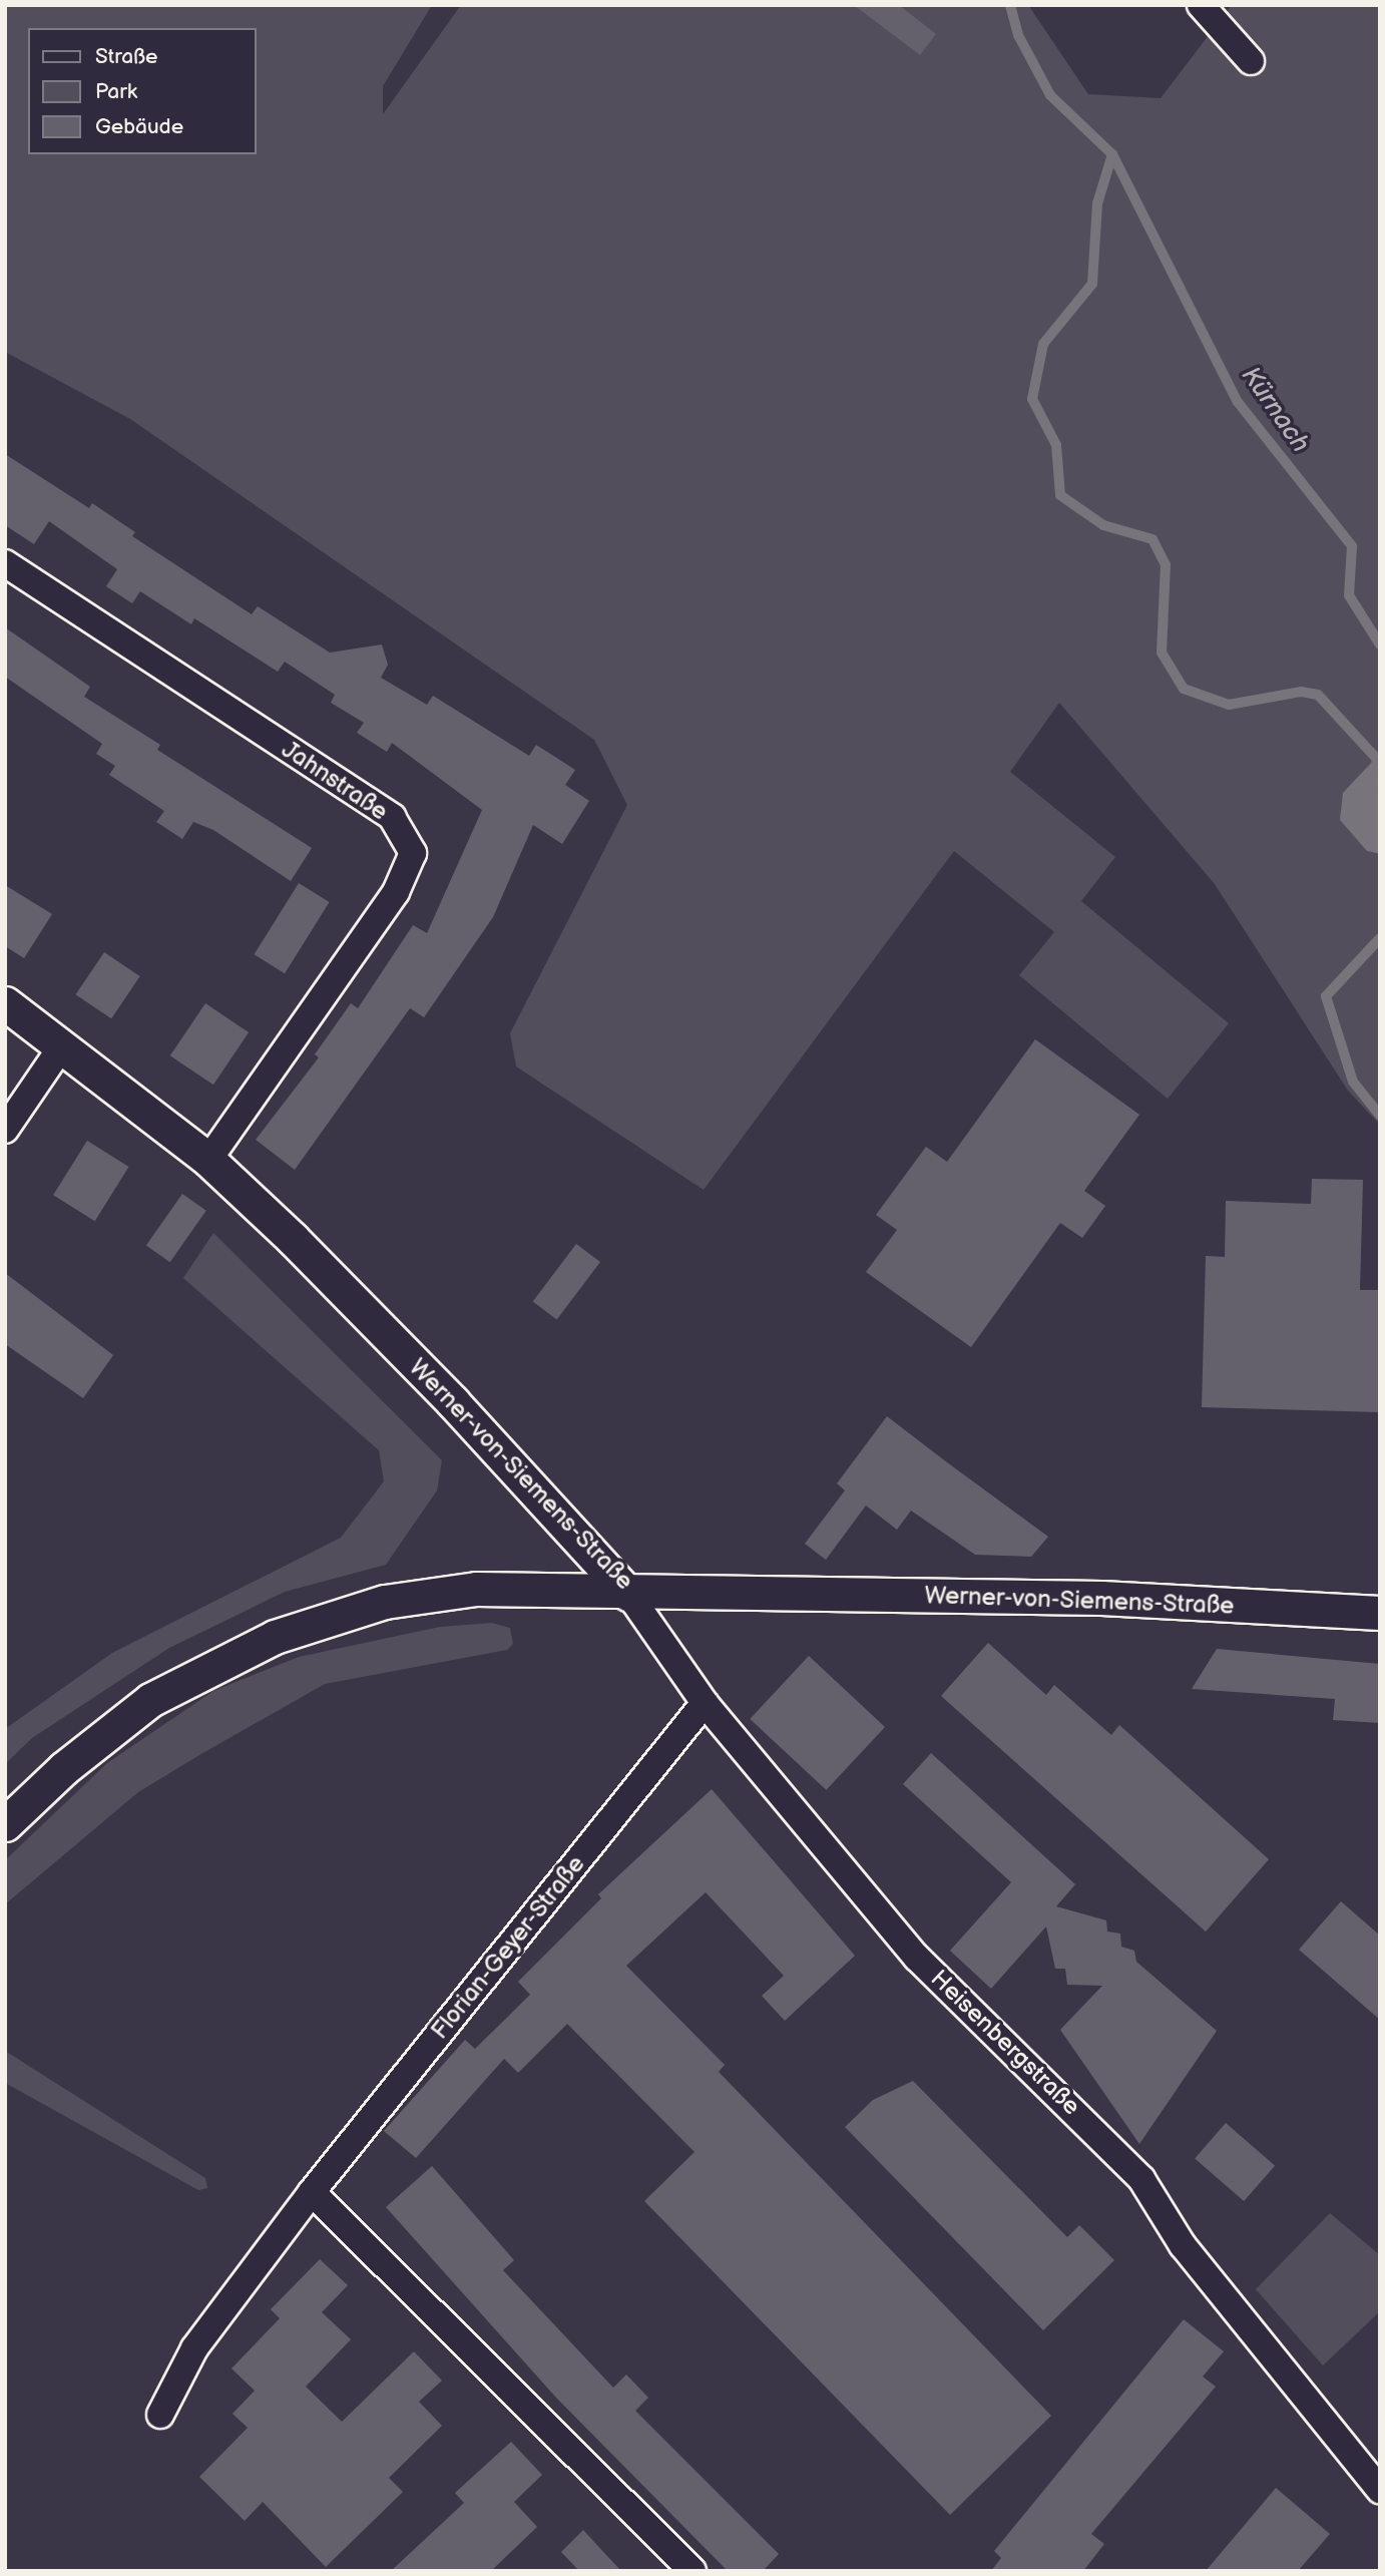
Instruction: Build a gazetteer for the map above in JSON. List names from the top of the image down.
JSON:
{
  "streets": {
    "street": [
      "Jahnstraße",
      "Werner-von-Siemens-Straße",
      "Florian-Geyer-Straße",
      "Heisenbergstraße"
    ]
  },
  "crossings": [
    ["Jahnstraße", "Werner-von-Siemens-Straße"],
    ["Werner-von-Siemens-Straße", "Heisenbergstraße"],
    ["Florian-Geyer-Straße", "Heisenbergstraße"]
  ],
  "water": ["Kürnach"],
  "legend": ["Straße", "Park", "Gebäude"]
}
